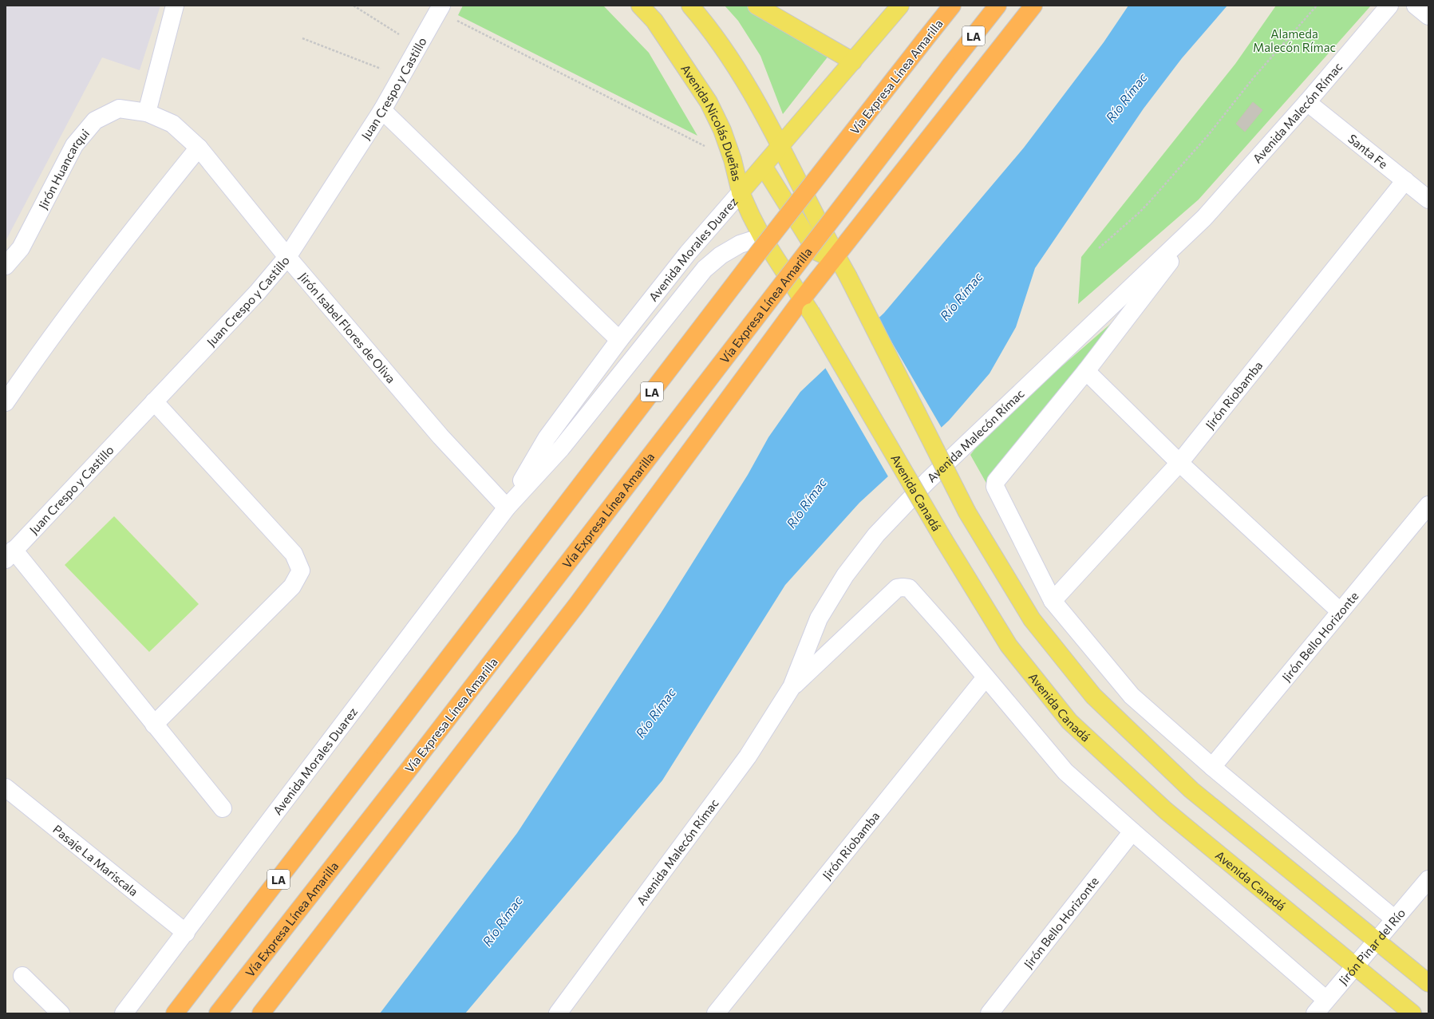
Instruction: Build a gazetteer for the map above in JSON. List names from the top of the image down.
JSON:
{
  "streets": {
    "highway": ["LA", "Vía Expresa Línea Amarilla"],
    "main road": ["Avenida Nicolás Dueñas", "Avenida Morales Duarez", "Avenida Canadá"],
    "street": [
      "Juan Crespo y Castillo",
      "Avenida Malecón Rímac",
      "Santa Fe",
      "Jirón Huancarqui",
      "Jirón Isabel Flores de Oliva",
      "Jirón Riobamba",
      "Jirón Bello Horizonte",
      "Pasaje La Mariscala",
      "Jirón Pinar del Río"
    ]
  },
  "crossings": [
    ["Juan Crespo y Castillo", "Jirón Isabel Flores de Oliva"],
    ["Avenida Malecón Rímac", "Santa Fe"],
    ["Avenida Malecón Rímac", "Jirón Riobamba"],
    ["Avenida Nicolás Dueñas", "Avenida Morales Duarez"],
    ["Avenida Nicolás Dueñas", "Avenida Canadá"],
    ["Santa Fe", "Jirón Riobamba"],
    ["Jirón Huancarqui", "Jirón Isabel Flores de Oliva"],
    ["Avenida Morales Duarez", "Jirón Isabel Flores de Oliva"],
    ["Avenida Morales Duarez", "Pasaje La Mariscala"],
    ["Avenida Canadá", "Jirón Pinar del Río"]
  ],
  "water": ["Río Rímac"],
  "parks": ["Alameda Malecón Rímac"]
}
